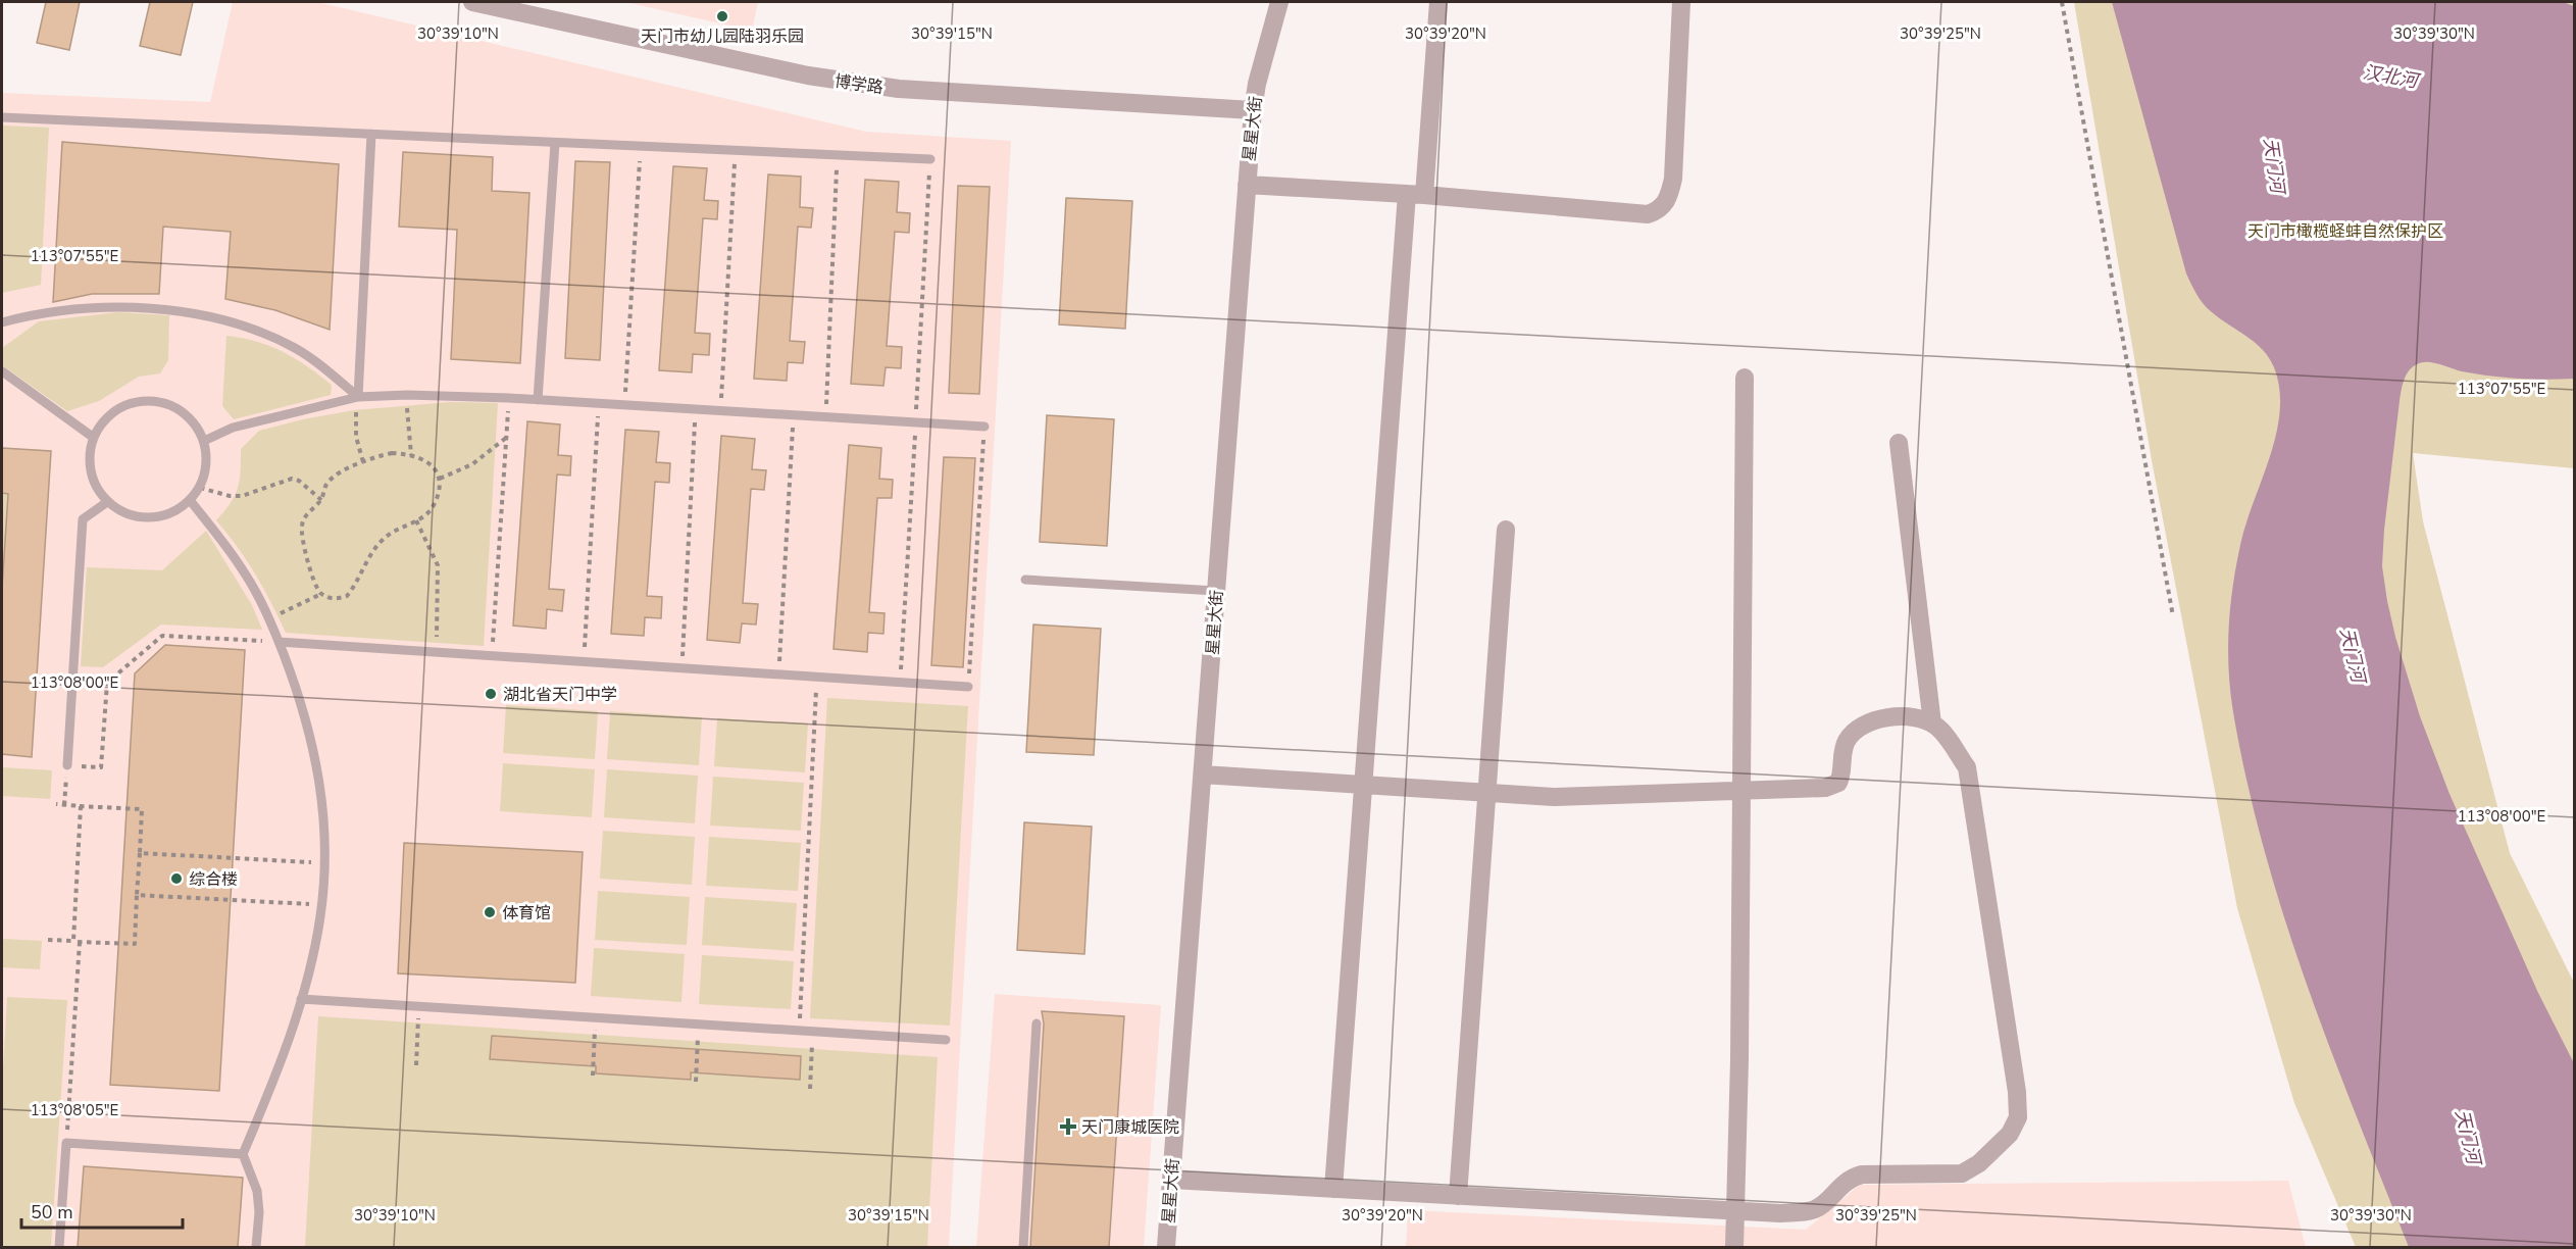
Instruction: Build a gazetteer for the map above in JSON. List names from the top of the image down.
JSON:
{
  "streets": {
    "street": ["博学路", "星星大街"]
  },
  "crossings": [
    ["博学路", "星星大街"]
  ],
  "water": ["汉北河", "天门河"],
  "parks": ["天门市橄榄蛏蚌自然保护区"],
  "places": {
    "other": [
      "天门市幼儿园陆羽乐园",
      "湖北省天门中学",
      "综合楼",
      "体育馆"
    ],
    "health": ["天门康城医院"]
  },
  "scale_bar": "50 m",
  "coordinates": [
    "30°39'10\"N",
    "30°39'15\"N",
    "30°39'20\"N",
    "30°39'25\"N",
    "30°39'30\"N",
    "113°07'55\"E",
    "113°08'00\"E",
    "113°08'05\"E"
  ]
}
